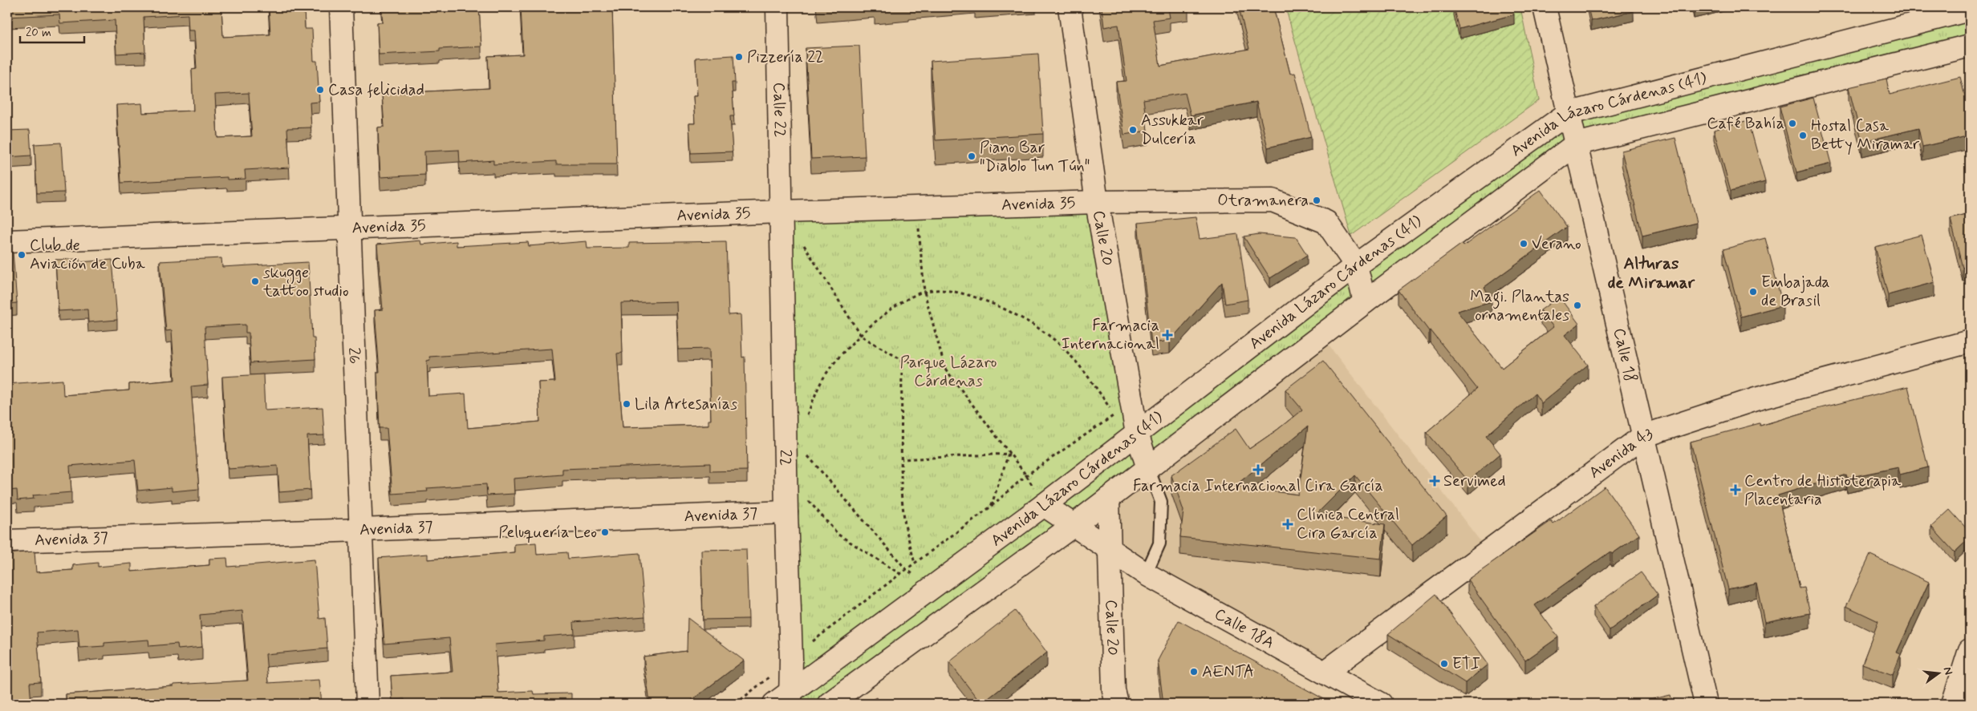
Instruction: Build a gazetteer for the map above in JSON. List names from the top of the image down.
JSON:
{
  "streets": {
    "street": [
      "Calle 22",
      "Avenida Lázaro Cárdenas (41)",
      "Avenida 35",
      "Calle 20",
      "26",
      "Calle 18",
      "Avenida 43",
      "22",
      "Avenida 37",
      "Calle 18A"
    ]
  },
  "crossings": [
    ["Calle 22", "Avenida 35"],
    ["Calle 22", "22"],
    ["Avenida Lázaro Cárdenas (41)", "Avenida 35"],
    ["Avenida Lázaro Cárdenas (41)", "Calle 20"],
    ["Avenida Lázaro Cárdenas (41)", "Calle 18"],
    ["Avenida Lázaro Cárdenas (41)", "22"],
    ["Avenida 35", "Calle 20"],
    ["Avenida 35", "26"],
    ["Avenida 35", "22"],
    ["Calle 20", "Calle 18A"],
    ["26", "Avenida 37"],
    ["Calle 18", "Avenida 43"],
    ["Avenida 43", "Calle 18A"],
    ["22", "Avenida 37"]
  ],
  "districts": ["Alturas de Miramar"],
  "parks": ["Parque Lázaro Cárdenas"],
  "places": {
    "other": [
      "Pizzería 22",
      "Casa felicidad",
      "Café Bahía",
      "Assukkar Dulcería",
      "Hostal Casa Betty Miramar",
      "Piano Bar \"Diablo Tun Tún\"",
      "Otramanera",
      "Verano",
      "Club de Aviación de Cuba",
      "skugge tattoo studio",
      "Embajada de Brasil",
      "Magi. Plantas ornamentales",
      "Lila Artesanías",
      "Peluquería Leo",
      "ETI",
      "AENTA"
    ],
    "health": [
      "Farmacia Internacional",
      "Farmacia Internacional Cira García",
      "Servimed",
      "Centro de Histioterapia Placentaria",
      "Clínica Central Cira García"
    ]
  },
  "scale_bar": "20 m",
  "north": "right"
}
